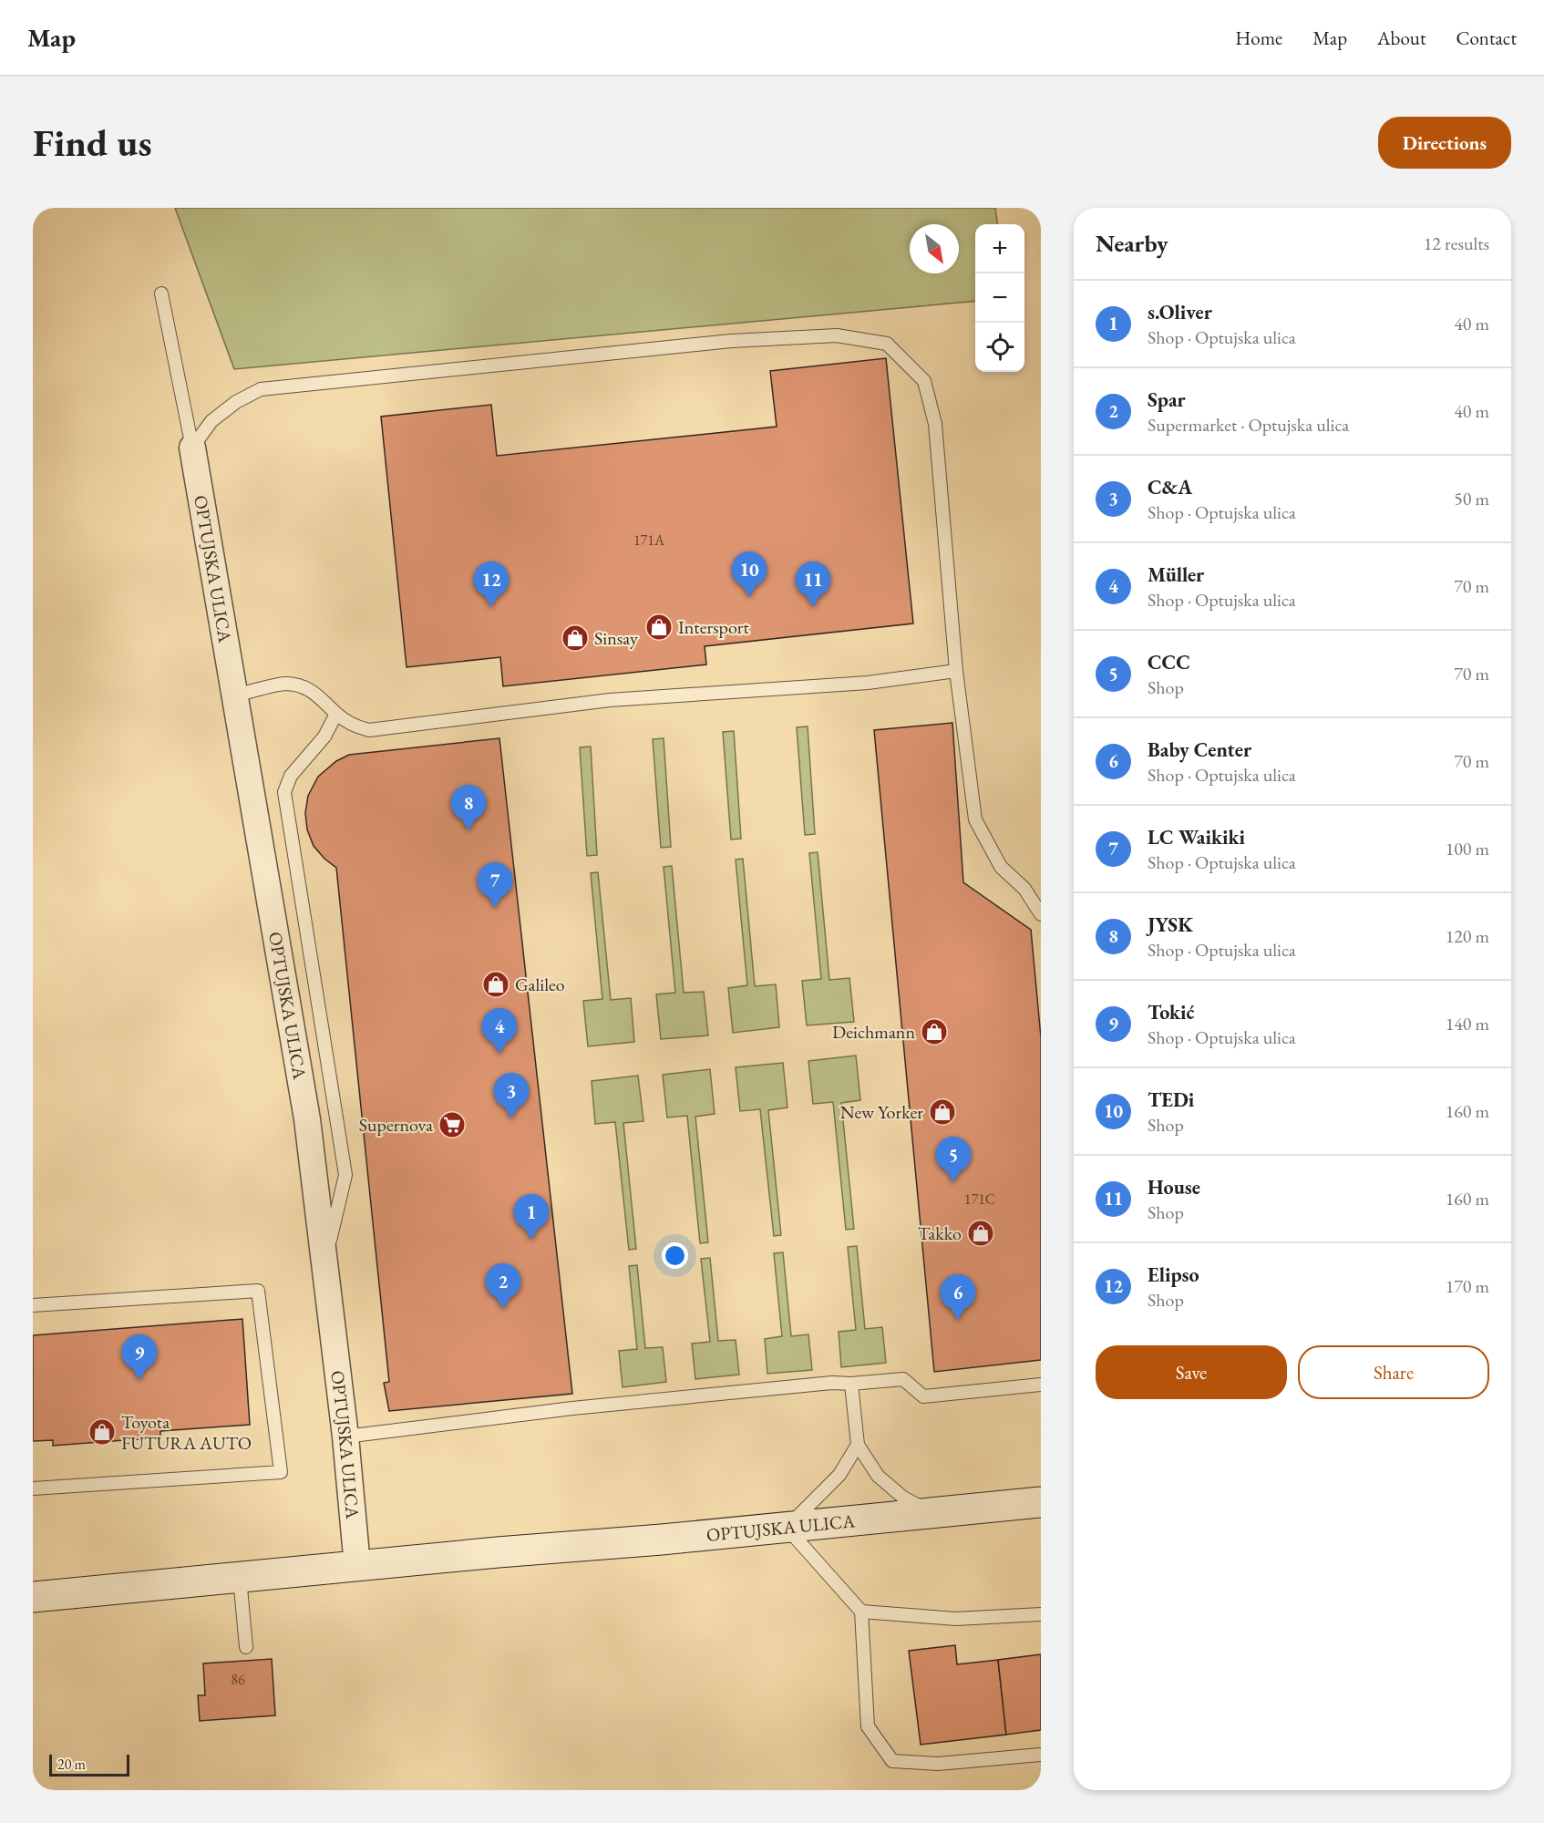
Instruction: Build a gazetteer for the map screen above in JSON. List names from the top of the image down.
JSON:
{
  "streets": {
    "main road": ["OPTUJSKA ULICA"]
  },
  "places": {
    "shop": [
      "Intersport",
      "Sinsay",
      "Galileo",
      "Deichmann",
      "New Yorker",
      "Takko",
      "Toyota FUTURA AUTO"
    ],
    "supermarket": ["Supernova"]
  },
  "house_numbers": ["171A", "171C", "86"],
  "scale_bar": "20 m",
  "north": "bottom right",
  "page": {
    "header": "Map",
    "nav": [
      "Home",
      "Map",
      "About",
      "Contact"
    ],
    "buttons": [
      "Directions",
      ["Save", "Share"]
    ],
    "title": "Find us",
    "heading": ["Nearby", "12 results"],
    "map_buttons": ["+", "−"],
    "list": [
      {
        "mark": "1",
        "name": "s.Oliver",
        "note": "Shop · Optujska ulica",
        "value": "40 m"
      },
      {
        "mark": "2",
        "name": "Spar",
        "note": "Supermarket · Optujska ulica",
        "value": "40 m"
      },
      {
        "mark": "3",
        "name": "C&A",
        "note": "Shop · Optujska ulica",
        "value": "50 m"
      },
      {
        "mark": "4",
        "name": "Müller",
        "note": "Shop · Optujska ulica",
        "value": "70 m"
      },
      {
        "mark": "5",
        "name": "CCC",
        "note": "Shop",
        "value": "70 m"
      },
      {
        "mark": "6",
        "name": "Baby Center",
        "note": "Shop · Optujska ulica",
        "value": "70 m"
      },
      {
        "mark": "7",
        "name": "LC Waikiki",
        "note": "Shop · Optujska ulica",
        "value": "100 m"
      },
      {
        "mark": "8",
        "name": "JYSK",
        "note": "Shop · Optujska ulica",
        "value": "120 m"
      },
      {
        "mark": "9",
        "name": "Tokić",
        "note": "Shop · Optujska ulica",
        "value": "140 m"
      },
      {
        "mark": "10",
        "name": "TEDi",
        "note": "Shop",
        "value": "160 m"
      },
      {
        "mark": "11",
        "name": "House",
        "note": "Shop",
        "value": "160 m"
      },
      {
        "mark": "12",
        "name": "Elipso",
        "note": "Shop",
        "value": "170 m"
      }
    ],
    "pins": [
      "10",
      "11",
      "12",
      "8",
      "7",
      "4",
      "3",
      "5",
      "1",
      "2",
      "6",
      "9"
    ],
    "scale": "20 m"
  }
}
